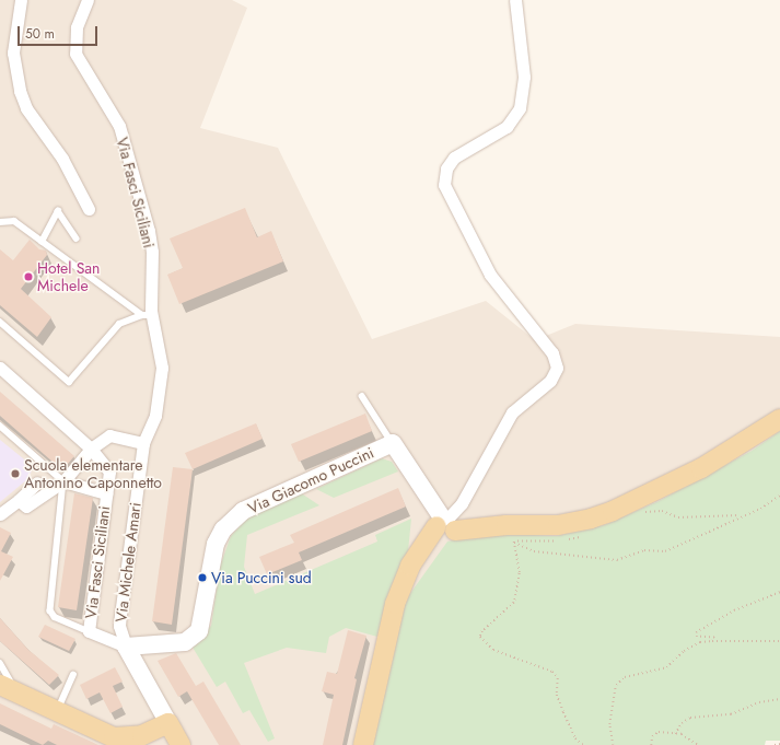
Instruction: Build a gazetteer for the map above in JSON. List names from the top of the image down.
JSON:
{
  "streets": {
    "main road": ["Via Giacomo Puccini", "Via Michele Amari"],
    "street": ["Via Fasci Siciliani"]
  },
  "crossings": [
    ["Via Fasci Siciliani", "Via Michele Amari"],
    ["Via Giacomo Puccini", "Via Michele Amari"]
  ],
  "places": ["Hotel San Michele", "Scuola elementare Antonino Caponnetto", "Via Puccini sud"],
  "scale_bar": "50 m"
}
